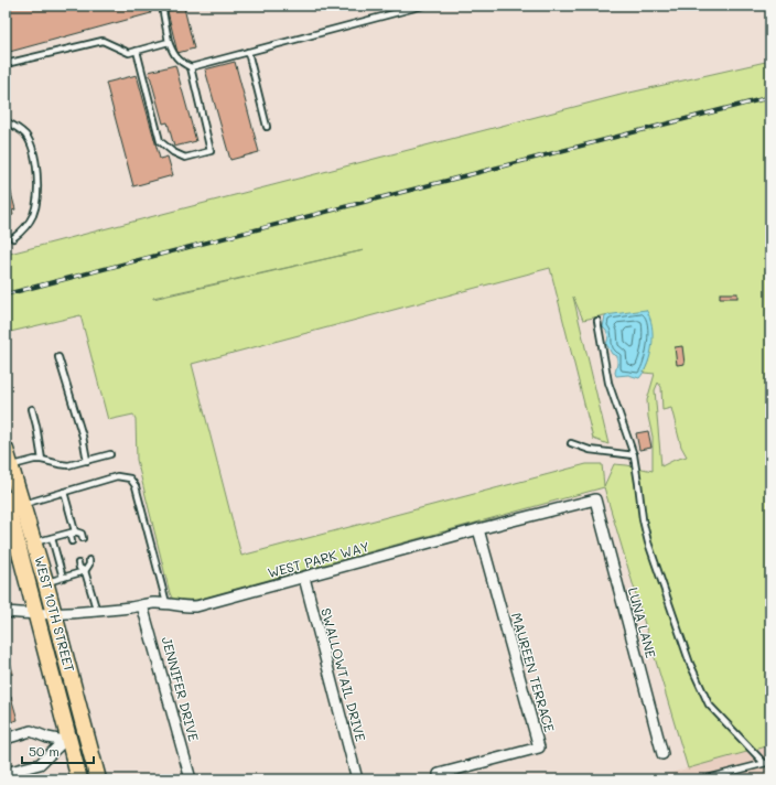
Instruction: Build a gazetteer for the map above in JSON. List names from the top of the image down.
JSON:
{
  "streets": {
    "main road": ["WEST 10TH STREET"],
    "street": [
      "WEST PARK WAY",
      "LUNA LANE",
      "MAUREEN TERRACE",
      "SWALLOWTAIL DRIVE",
      "JENNIFER DRIVE"
    ]
  },
  "crossings": [
    ["WEST PARK WAY", "WEST 10TH STREET"],
    ["WEST PARK WAY", "LUNA LANE"],
    ["WEST PARK WAY", "MAUREEN TERRACE"],
    ["WEST PARK WAY", "SWALLOWTAIL DRIVE"],
    ["WEST PARK WAY", "JENNIFER DRIVE"]
  ],
  "scale_bar": "50 m"
}
